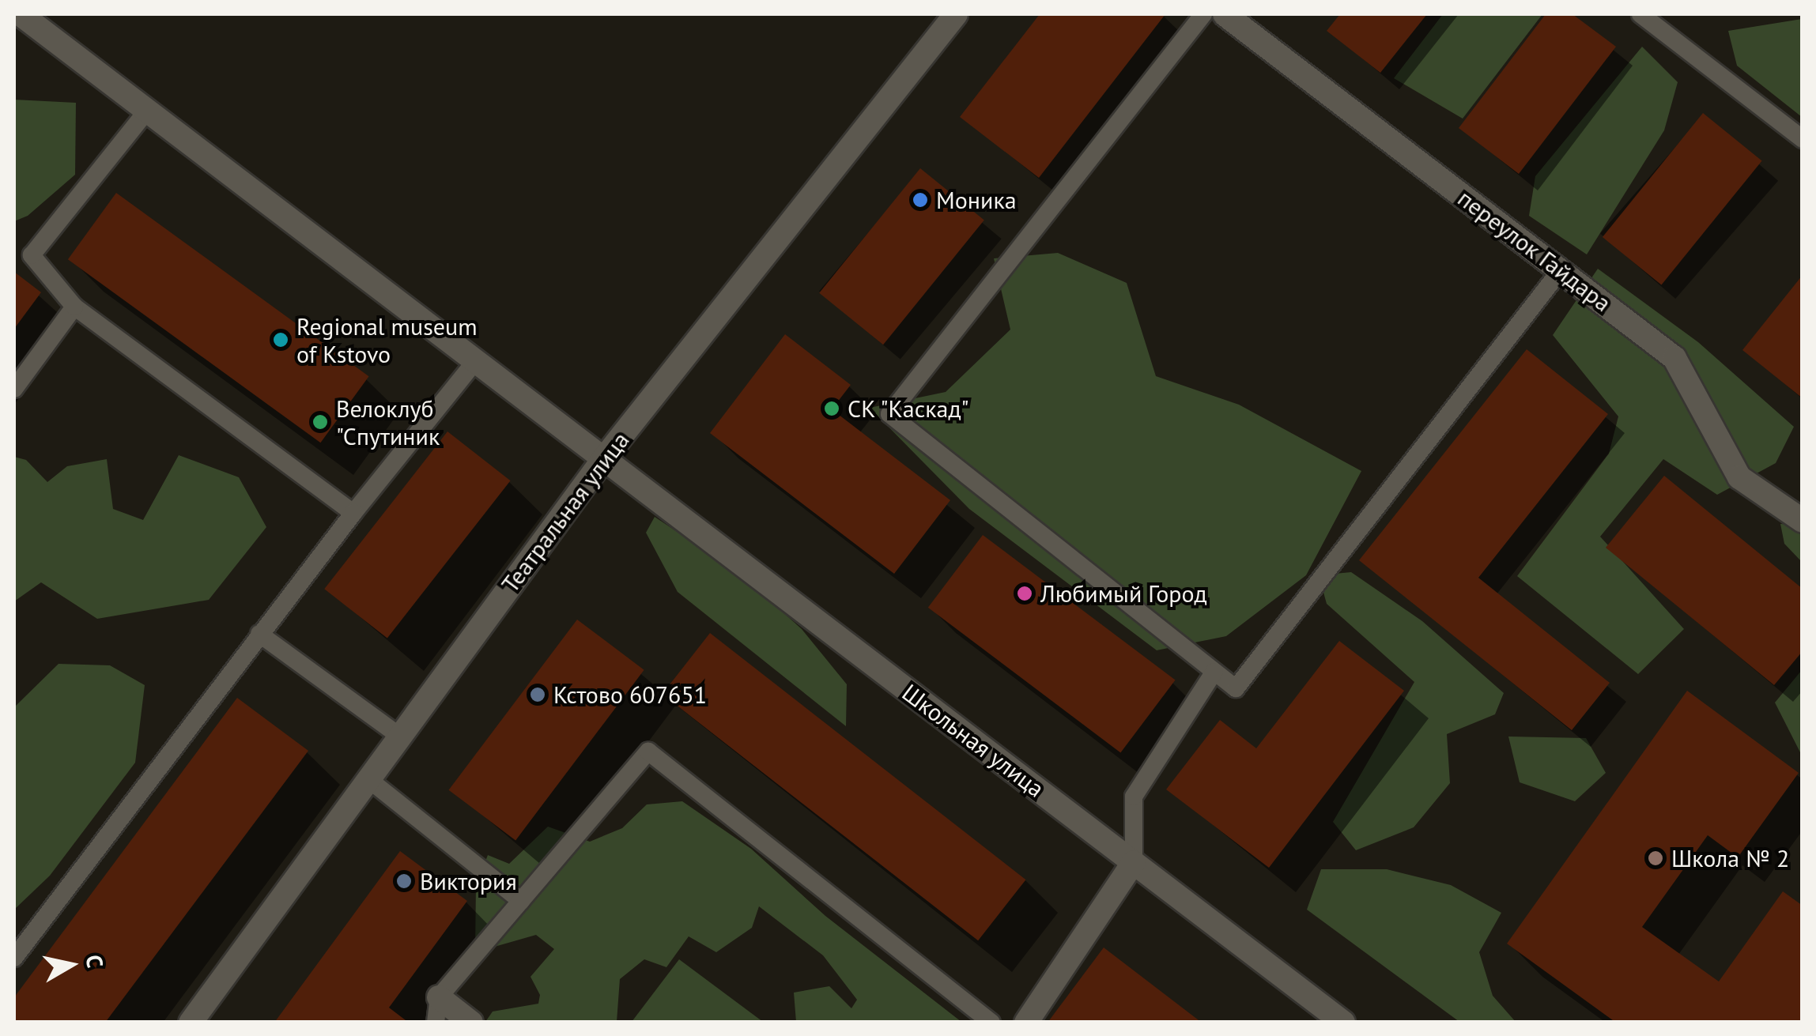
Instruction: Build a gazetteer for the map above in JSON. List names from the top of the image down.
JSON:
{
  "streets": {
    "street": ["переулок Гайдара", "Театральная улица", "Школьная улица"]
  },
  "crossings": [
    ["Театральная улица", "Школьная улица"]
  ],
  "places": [
    "Моника",
    "Regional museum of Kstovo",
    "СК \"Каскад\"",
    "Велоклуб \"Спутиник",
    "Любимый Город",
    "Кстово 607651",
    "Школа № 2",
    "Виктория"
  ],
  "north": "right"
}
